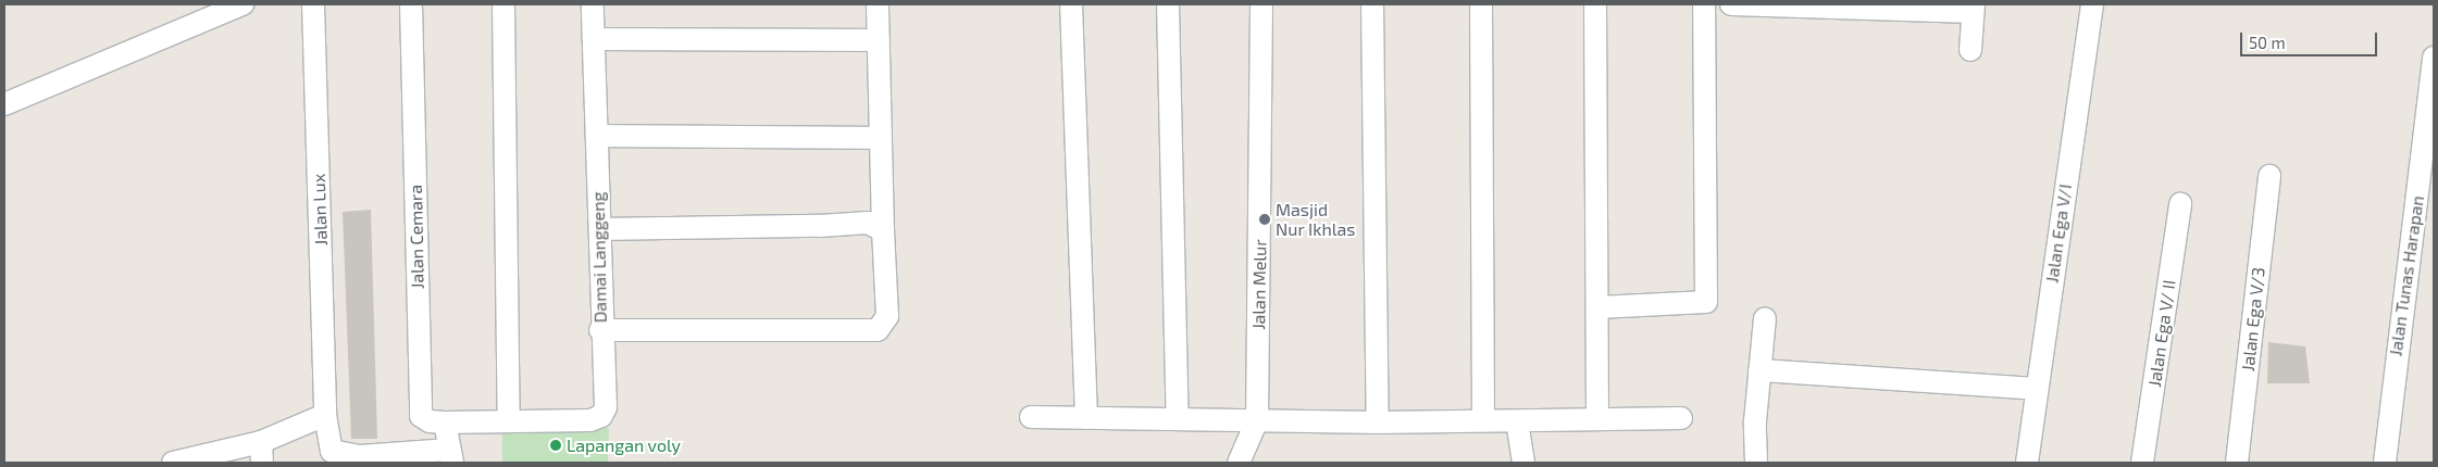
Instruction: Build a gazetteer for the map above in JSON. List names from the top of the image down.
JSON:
{
  "streets": {
    "street": [
      "Jalan Lux",
      "Jalan Ega V/I",
      "Jalan Cemara",
      "Damai Langgeng",
      "Jalan Tunas Harapan",
      "Jalan Melur",
      "Jalan Ega V/3",
      "Jalan Ega V/ II"
    ]
  },
  "crossings": [
    ["Jalan Cemara", "Damai Langgeng"]
  ],
  "places": ["Masjid Nur Ikhlas", "Lapangan voly"],
  "scale_bar": "50 m"
}
